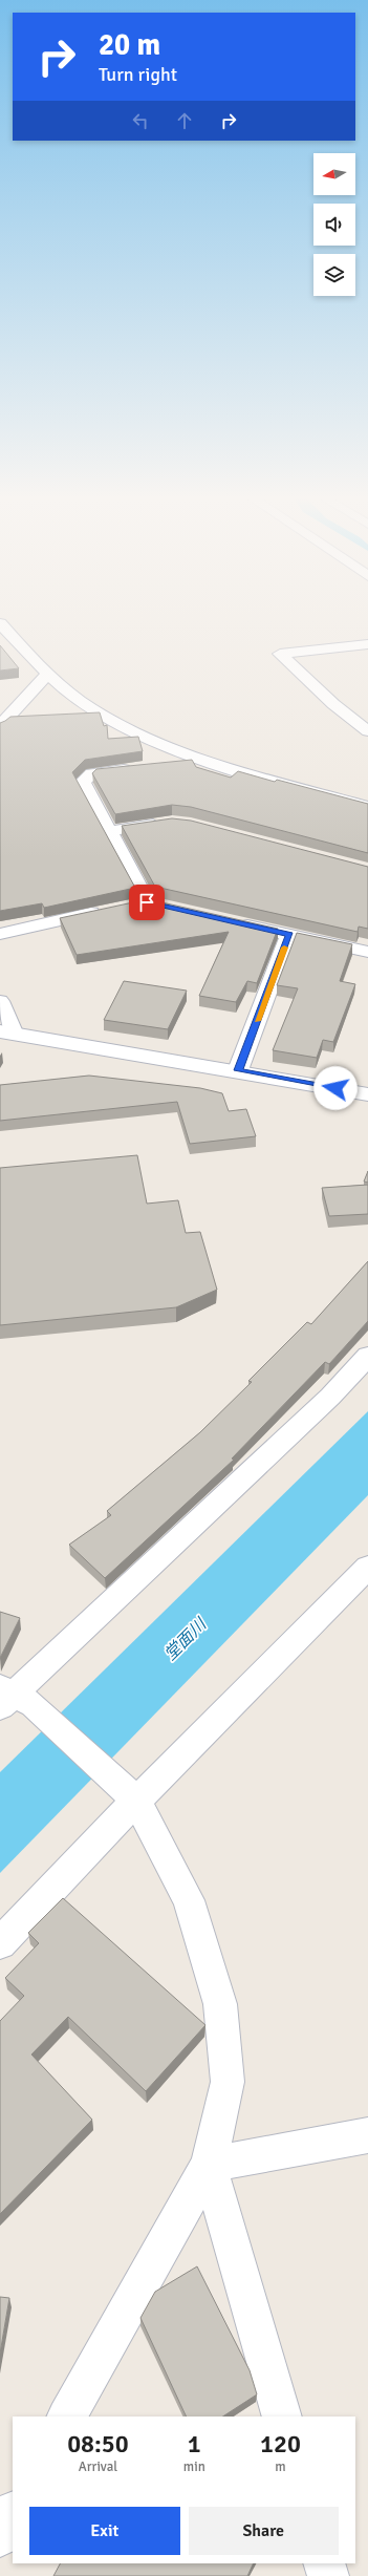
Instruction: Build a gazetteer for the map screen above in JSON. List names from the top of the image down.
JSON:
{
  "water": ["堂面川"],
  "north": "left",
  "page": {
    "turn": ["20 m", "Turn right"],
    "eta": [
      "08:50",
      "Arrival",
      "1",
      "min",
      "120",
      "m"
    ],
    "buttons": ["Exit", "Share"]
  }
}
